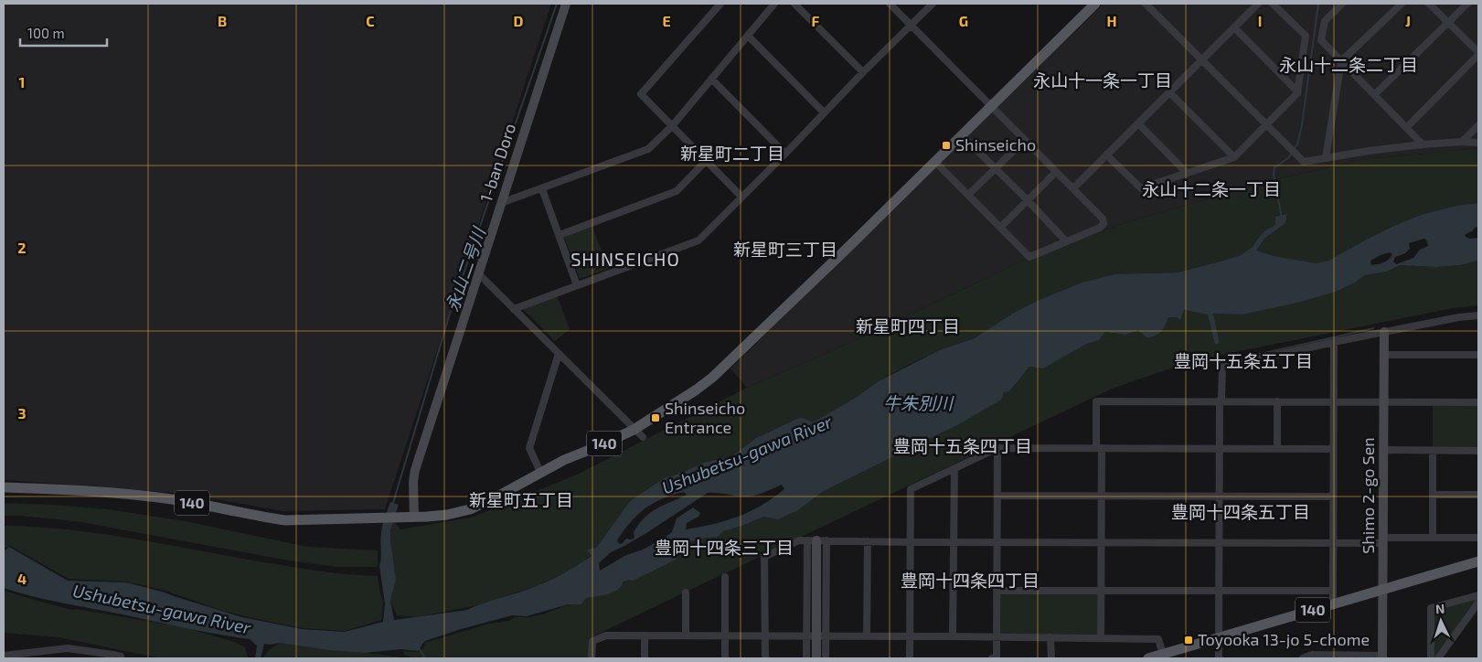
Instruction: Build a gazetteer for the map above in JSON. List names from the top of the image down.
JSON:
{
  "streets": {
    "main road": ["140"],
    "street": ["1-ban Doro", "Shimo 2-go Sen"]
  },
  "crossings": [
    ["1-ban Doro", "140"],
    ["140", "Shimo 2-go Sen"]
  ],
  "districts": [
    "永山十二条二丁目",
    "永山十一条一丁目",
    "新星町二丁目",
    "永山十二条一丁目",
    "新星町三丁目",
    "SHINSEICHO",
    "新星町四丁目",
    "豊岡十五条五丁目",
    "豊岡十五条四丁目",
    "新星町五丁目",
    "豊岡十四条五丁目",
    "豊岡十四条三丁目",
    "豊岡十四条四丁目"
  ],
  "water": ["永山二号川", "牛朱別川", "Ushubetsu-gawa River"],
  "places": {
    "transit": ["Shinseicho", "Shinseicho Entrance", "Toyooka 13-jo 5-chome"]
  },
  "scale_bar": "100 m",
  "north": "top",
  "grid": {
    "columns": [
      "B",
      "C",
      "D",
      "E",
      "F",
      "G",
      "H",
      "I",
      "J"
    ],
    "rows": [
      "1",
      "2",
      "3",
      "4"
    ]
  }
}
